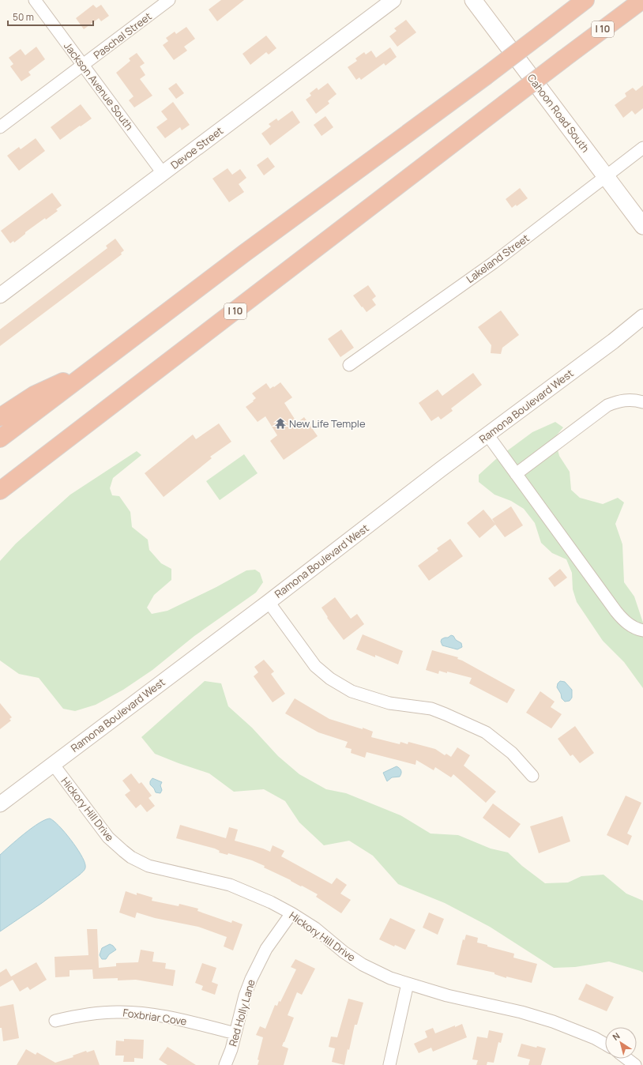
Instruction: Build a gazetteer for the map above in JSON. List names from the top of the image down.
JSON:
{
  "streets": {
    "highway": ["I 10"],
    "main road": ["Cahoon Road South"],
    "street": [
      "Paschal Street",
      "Jackson Avenue South",
      "Devoe Street",
      "Lakeland Street",
      "Ramona Boulevard West",
      "Hickory Hill Drive",
      "Red Holly Lane",
      "Foxbriar Cove"
    ]
  },
  "crossings": [
    ["Paschal Street", "Jackson Avenue South"],
    ["Jackson Avenue South", "Devoe Street"],
    ["Cahoon Road South", "Lakeland Street"],
    ["Ramona Boulevard West", "Hickory Hill Drive"],
    ["Hickory Hill Drive", "Red Holly Lane"],
    ["Red Holly Lane", "Foxbriar Cove"]
  ],
  "places": {
    "temple": ["New Life Temple"]
  },
  "scale_bar": "50 m",
  "north": "top left"
}
